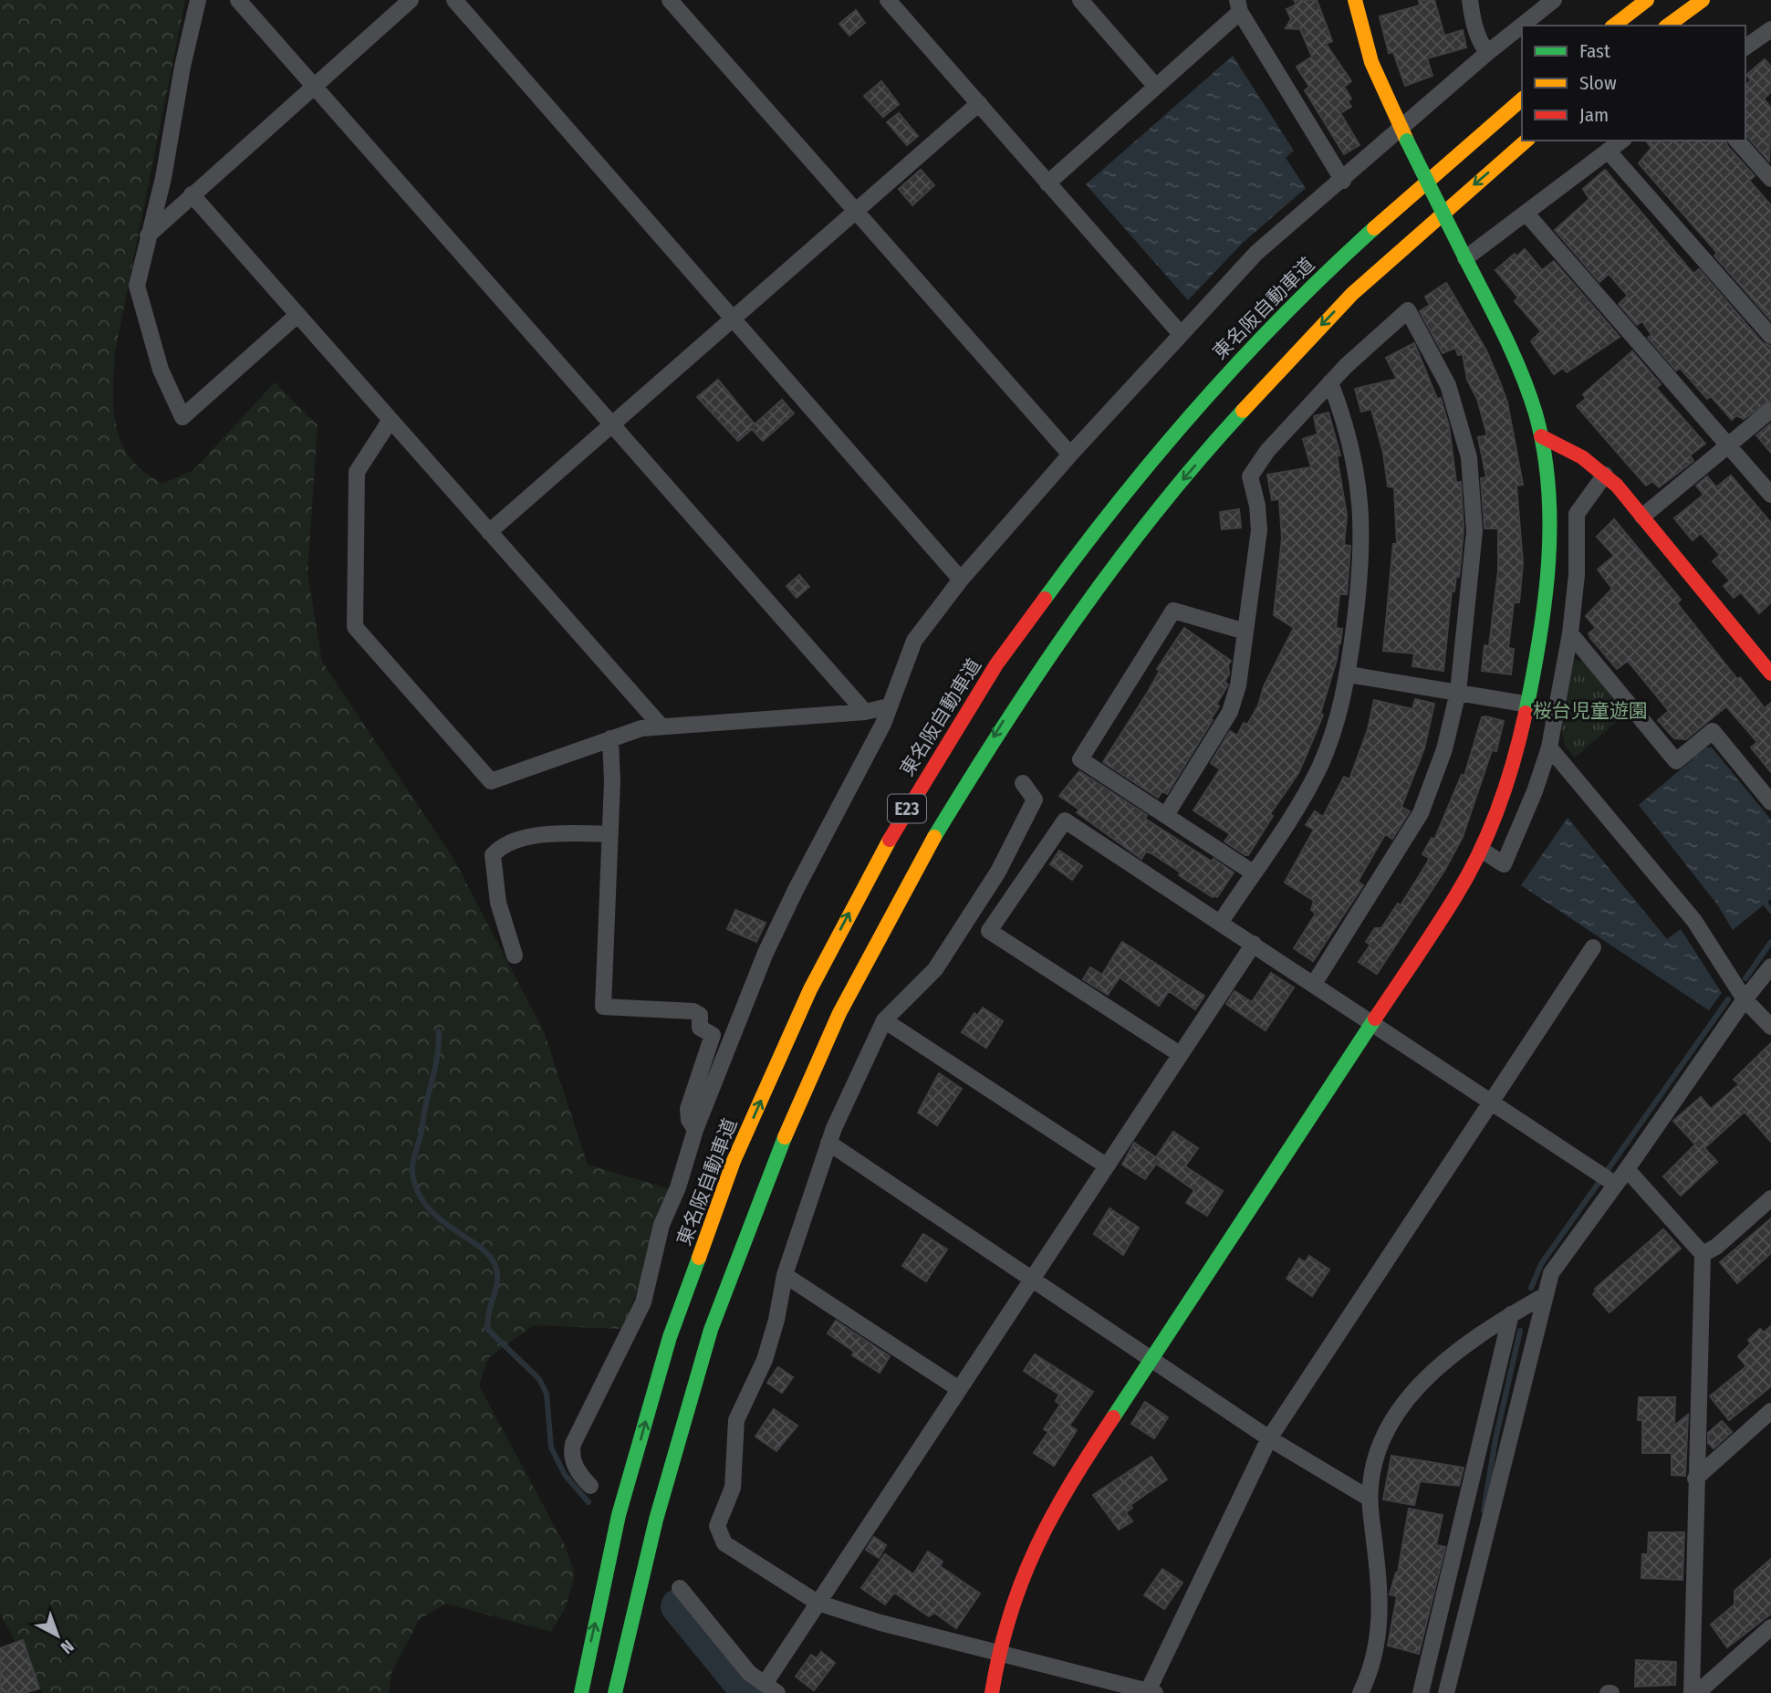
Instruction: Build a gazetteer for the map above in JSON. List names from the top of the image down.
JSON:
{
  "streets": {
    "main road": ["東名阪自動車道", "E23"]
  },
  "parks": ["桜台児童遊園"],
  "legend": ["Fast", "Slow", "Jam"],
  "north": "bottom right"
}
